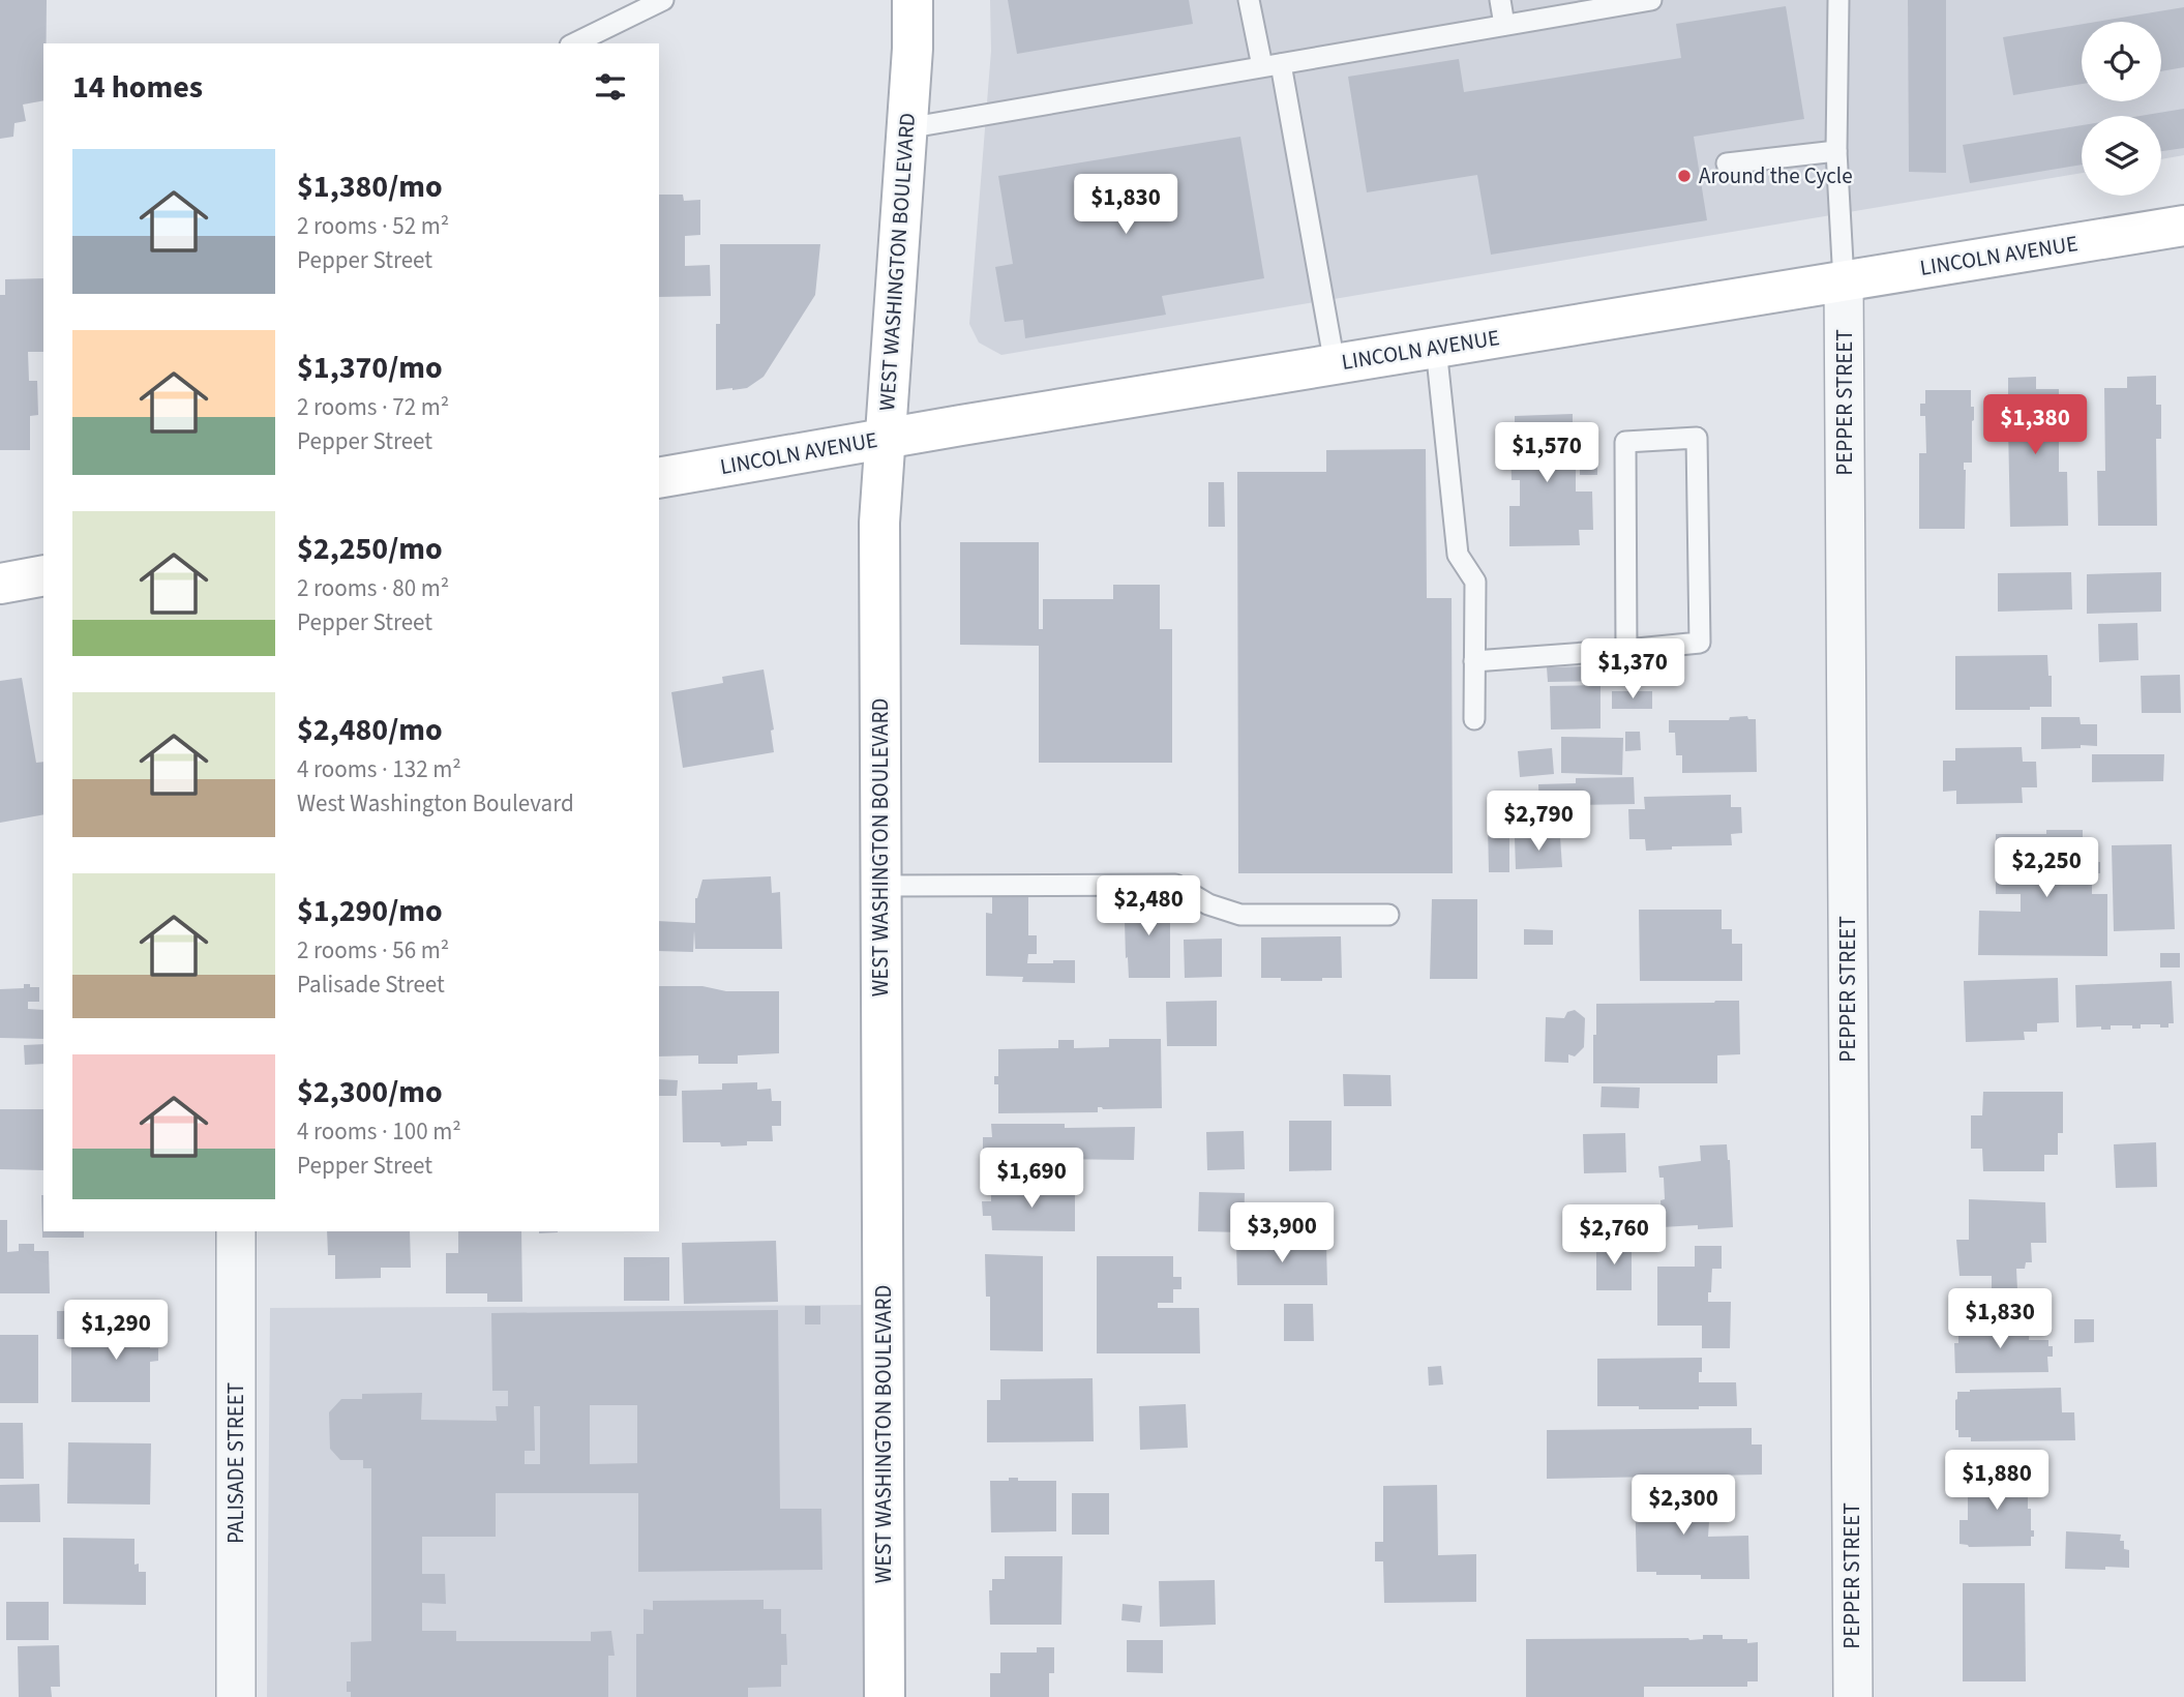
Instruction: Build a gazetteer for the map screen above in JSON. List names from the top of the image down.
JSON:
{
  "streets": {
    "main road": ["LINCOLN AVENUE", "WEST WASHINGTON BOULEVARD"],
    "street": ["PEPPER STREET", "PALISADE STREET"]
  },
  "crossings": [
    ["LINCOLN AVENUE", "WEST WASHINGTON BOULEVARD"],
    ["LINCOLN AVENUE", "PEPPER STREET"]
  ],
  "places": ["Around the Cycle"],
  "page": {
    "heading": "14 homes",
    "list": [
      {
        "name": "$1,380/mo",
        "note": "2 rooms · 52 m² · Pepper Street"
      },
      {
        "name": "$1,370/mo",
        "note": "2 rooms · 72 m² · Pepper Street"
      },
      {
        "name": "$2,250/mo",
        "note": "2 rooms · 80 m² · Pepper Street"
      },
      {
        "name": "$2,480/mo",
        "note": "4 rooms · 132 m² · West Washington Boulevard"
      },
      {
        "name": "$1,290/mo",
        "note": "2 rooms · 56 m² · Palisade Street"
      },
      {
        "name": "$2,300/mo",
        "note": "4 rooms · 100 m² · Pepper Street"
      }
    ],
    "price": [
      "$1,830",
      "$1,380",
      "$1,570",
      "$1,370",
      "$2,790",
      "$2,250",
      "$2,480",
      "$1,690",
      "$3,900",
      "$2,760",
      "$1,830",
      "$1,290",
      "$1,880",
      "$2,300"
    ]
  }
}
